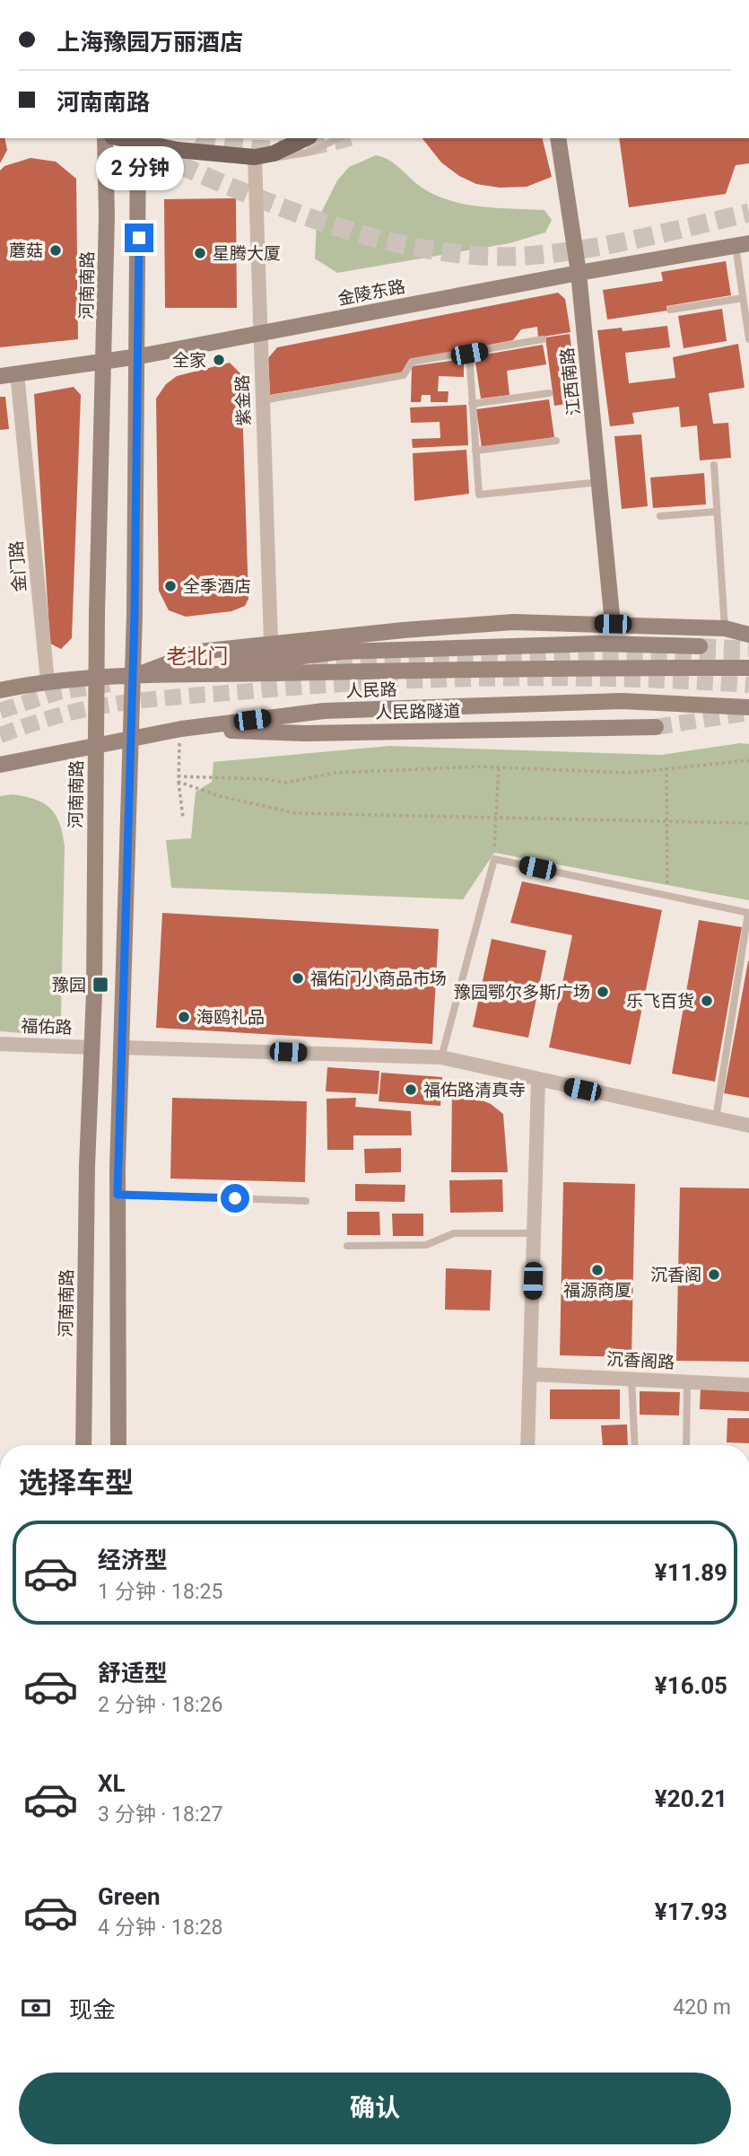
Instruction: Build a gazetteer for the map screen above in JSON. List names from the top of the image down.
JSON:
{
  "streets": {
    "main road": [
      "河南南路",
      "金陵东路",
      "江西南路",
      "人民路",
      "人民路隧道"
    ],
    "street": [
      "紫金路",
      "金门路",
      "福佑路",
      "沉香阁路"
    ]
  },
  "crossings": [
    ["河南南路", "金陵东路"],
    ["河南南路", "人民路"],
    ["河南南路", "福佑路"],
    ["金陵东路", "江西南路"],
    ["金陵东路", "紫金路"],
    ["金陵东路", "金门路"],
    ["江西南路", "人民路"],
    ["紫金路", "人民路"],
    ["金门路", "人民路"],
    ["人民路", "人民路隧道"]
  ],
  "districts": ["老北门"],
  "places": {
    "other": [
      "蘑菇",
      "星腾大厦",
      "全家",
      "全季酒店",
      "福佑门小商品市场",
      "豫园鄂尔多斯广场",
      "乐飞百货",
      "海鸥礼品",
      "福佑路清真寺",
      "福源商厦",
      "沉香阁"
    ],
    "transit": ["豫园"]
  },
  "page": {
    "banner": ["上海豫园万丽酒店", "河南南路"],
    "bubble": "2 分钟",
    "heading": "选择车型",
    "list": [
      {
        "name": "经济型",
        "note": "1 分钟 · 18:25",
        "value": "¥11.89"
      },
      {
        "name": "舒适型",
        "note": "2 分钟 · 18:26",
        "value": "¥16.05"
      },
      {
        "name": "XL",
        "note": "3 分钟 · 18:27",
        "value": "¥20.21"
      },
      {
        "name": "Green",
        "note": "4 分钟 · 18:28",
        "value": "¥17.93"
      }
    ],
    "pay": ["现金", "420 m"],
    "buttons": "确认"
  }
}
